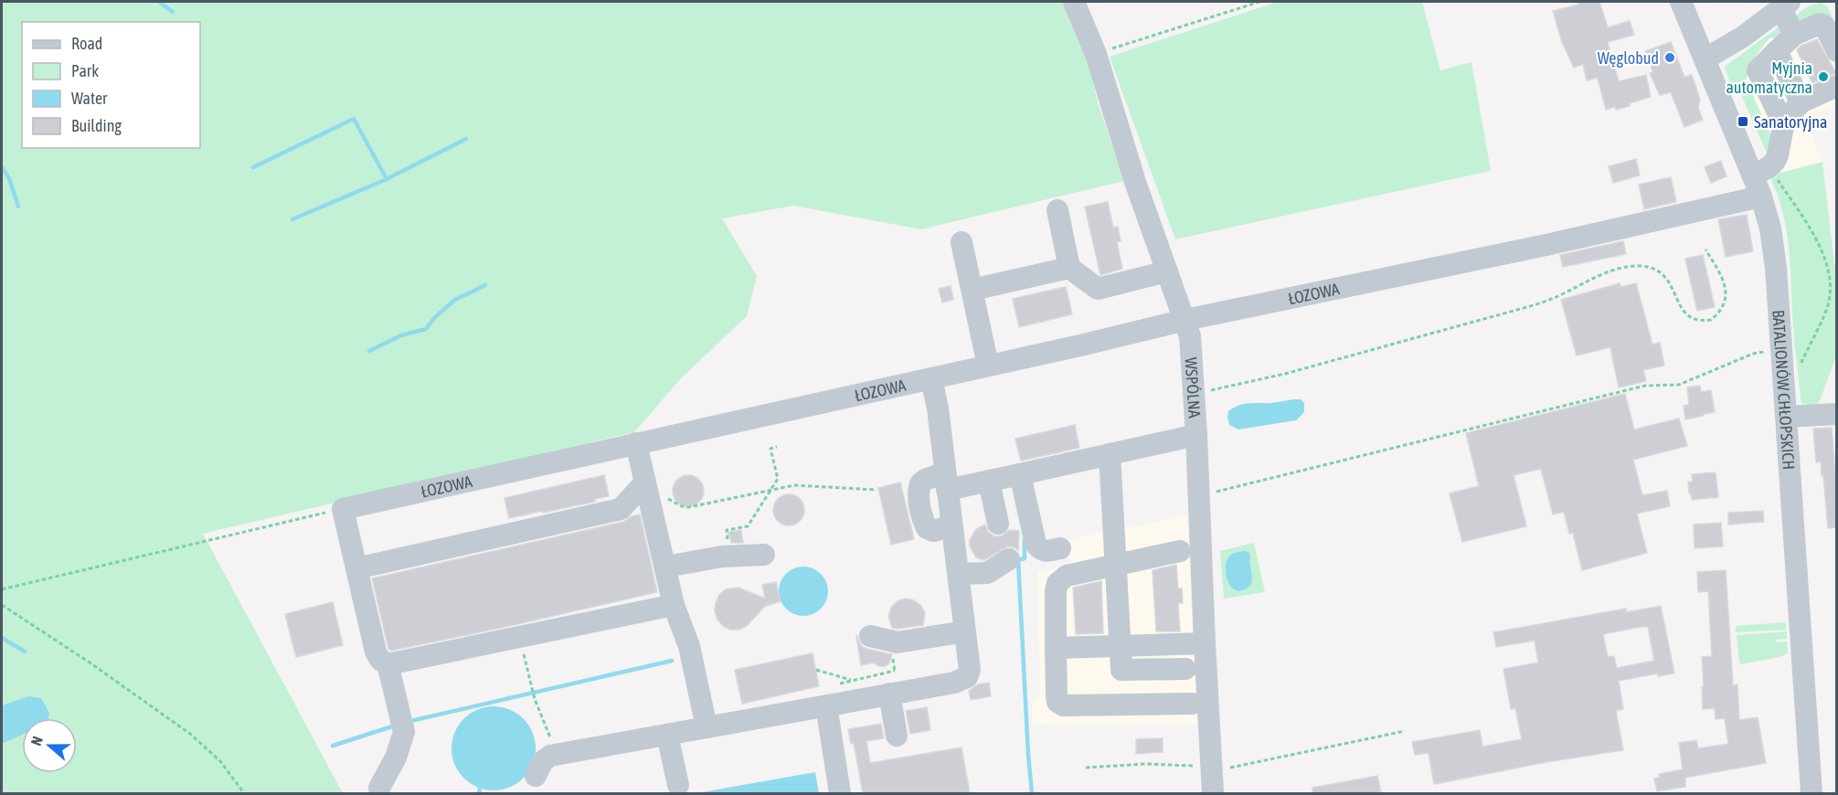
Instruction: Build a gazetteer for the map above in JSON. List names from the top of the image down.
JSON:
{
  "streets": {
    "street": ["ŁOZOWA", "WSPÓLNA", "BATALIONÓW CHŁOPSKICH"]
  },
  "crossings": [
    ["ŁOZOWA", "WSPÓLNA"],
    ["ŁOZOWA", "BATALIONÓW CHŁOPSKICH"]
  ],
  "places": {
    "other": ["Węglobud", "Myjnia automatyczna"],
    "transit": ["Sanatoryjna"]
  },
  "legend": [
    "Road",
    "Park",
    "Water",
    "Building"
  ],
  "north": "left"
}
